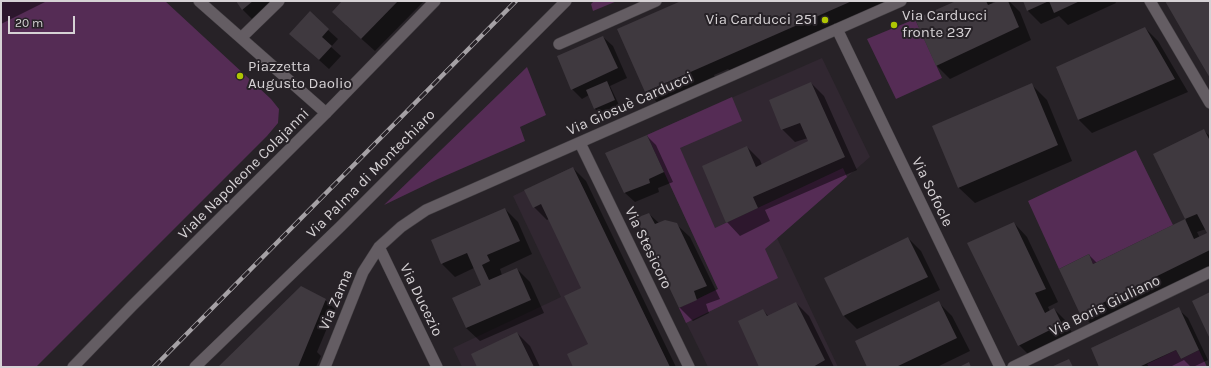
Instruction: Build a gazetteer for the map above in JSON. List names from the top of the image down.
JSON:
{
  "streets": {
    "street": [
      "Via Giosuè Carducci",
      "Viale Napoleone Colajanni",
      "Via Palma di Montechiaro",
      "Via Sofocle",
      "Via Stesicoro",
      "Via Zama",
      "Via Ducezio",
      "Via Boris Giuliano"
    ]
  },
  "crossings": [
    ["Via Giosuè Carducci", "Via Sofocle"],
    ["Via Giosuè Carducci", "Via Stesicoro"],
    ["Via Giosuè Carducci", "Via Zama"],
    ["Via Giosuè Carducci", "Via Ducezio"],
    ["Via Zama", "Via Ducezio"]
  ],
  "places": ["Via Carducci 251", "Via Carducci fronte 237", "Piazzetta Augusto Daolio"],
  "scale_bar": "20 m"
}
